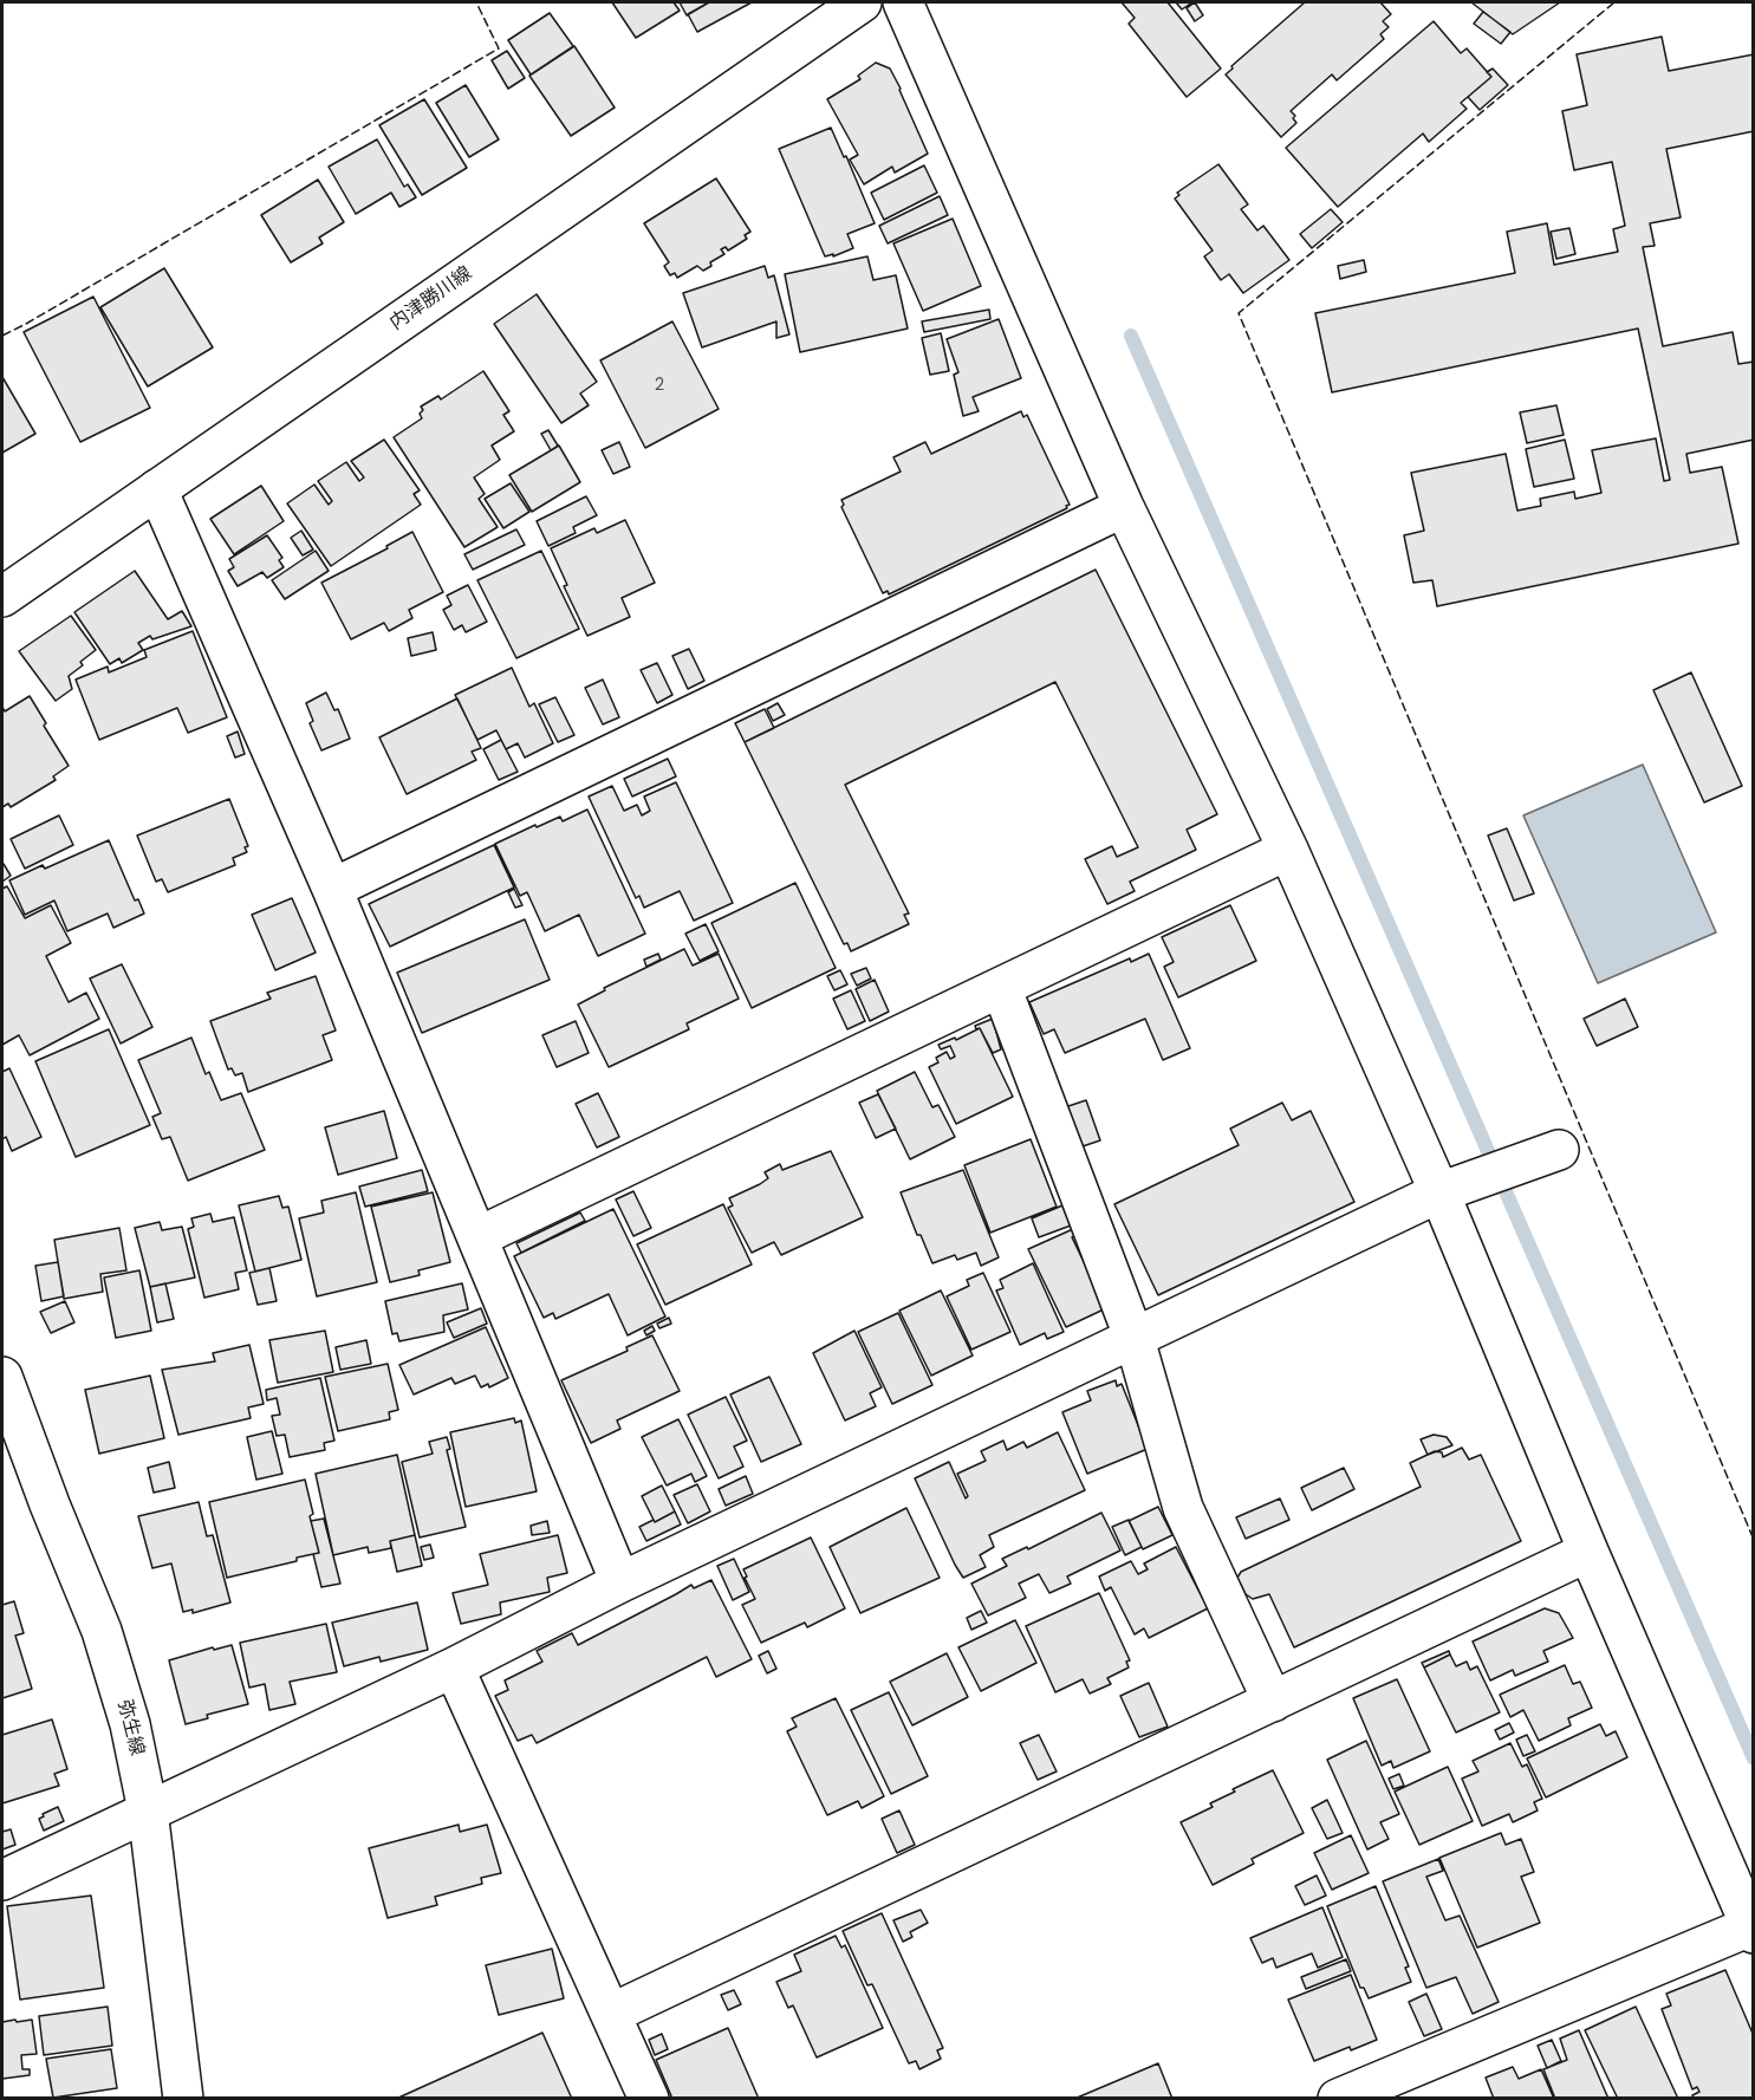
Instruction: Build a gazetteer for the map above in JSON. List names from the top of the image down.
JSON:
{
  "streets": {
    "street": ["内津勝川線", "弥生線"]
  },
  "house_numbers": ["2"]
}
